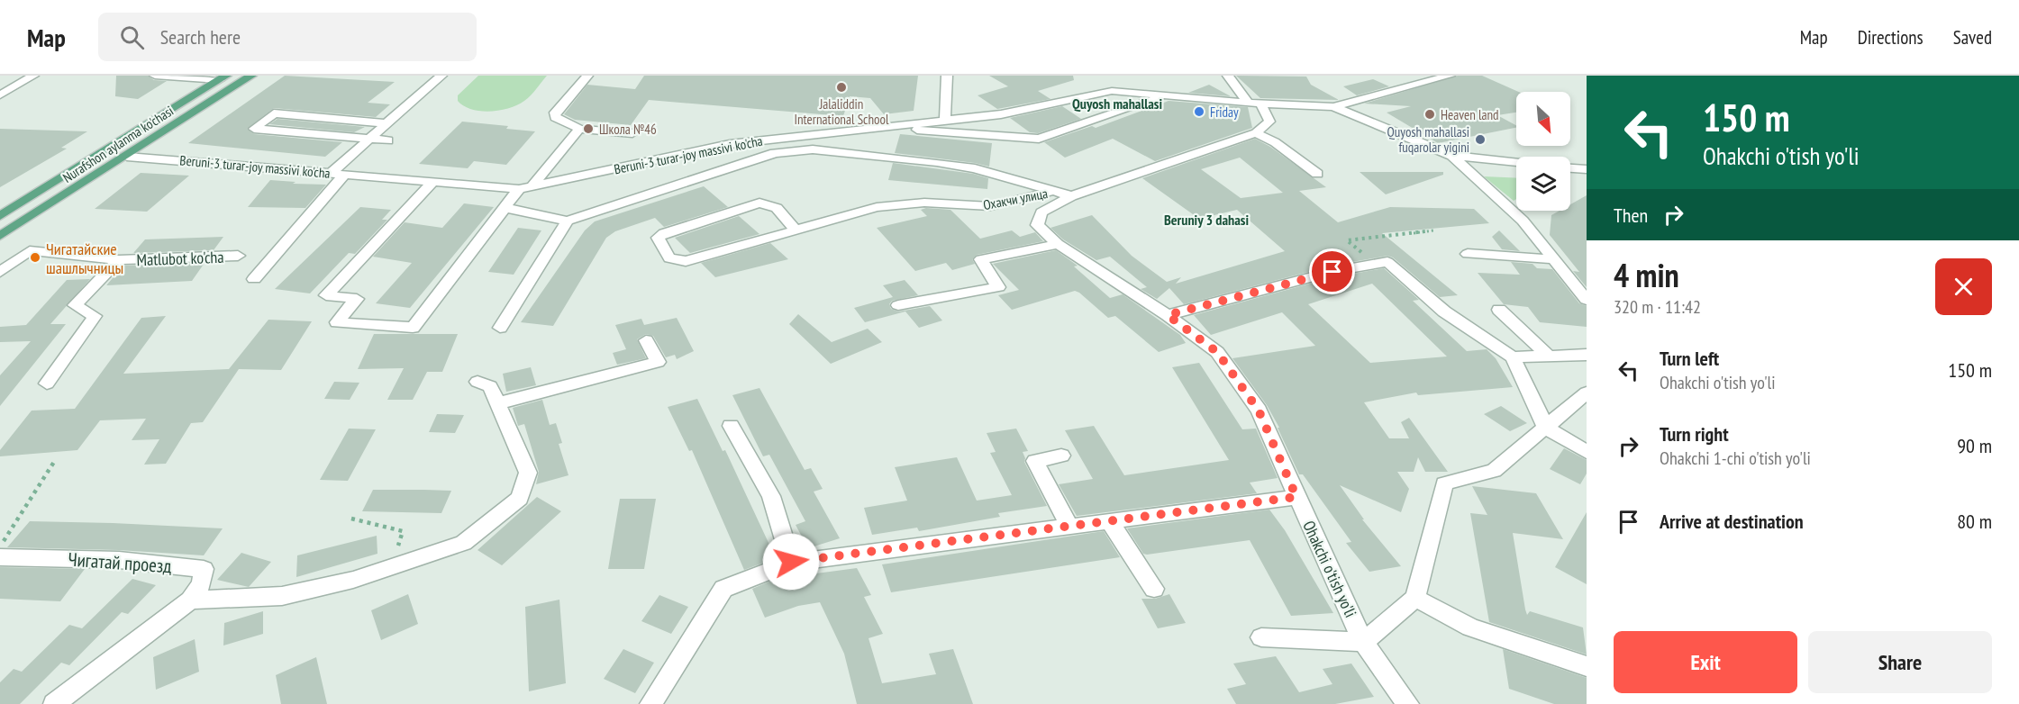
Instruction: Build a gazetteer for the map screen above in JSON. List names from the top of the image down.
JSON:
{
  "streets": {
    "main road": ["Nurafshon aylanma ko'chasi"],
    "street": [
      "Beruni-3 turar-joy massivi ko'cha",
      "Охакчи улица",
      "Matlubot ko'cha",
      "Чигатай проезд",
      "Ohakchi o'tish yo'li"
    ]
  },
  "crossings": [
    ["Nurafshon aylanma ko'chasi", "Beruni-3 turar-joy massivi ko'cha"],
    ["Охакчи улица", "Ohakchi o'tish yo'li"]
  ],
  "districts": ["Quyosh mahallasi", "Beruniy 3 dahasi"],
  "places": [
    "Jalaliddin International School",
    "Friday",
    "Heaven land",
    "Школа №46",
    "Quyosh mahallasi fuqarolar yigini",
    "Чигатайские шашлычницы"
  ],
  "north": "bottom right",
  "page": {
    "header": "Map",
    "search": "Search here",
    "nav": ["Map", "Directions", "Saved"],
    "turn": ["150 m", "Ohakchi o'tish yo'li"],
    "then": "Then",
    "heading": ["4 min", "320 m · 11:42"],
    "list": [
      {
        "name": "Turn left",
        "note": "Ohakchi o'tish yo'li",
        "value": "150 m"
      },
      {
        "name": "Turn right",
        "note": "Ohakchi 1-chi o'tish yo'li",
        "value": "90 m"
      },
      {
        "name": "Arrive at destination",
        "value": "80 m"
      }
    ],
    "buttons": ["Exit", "Share"]
  }
}
